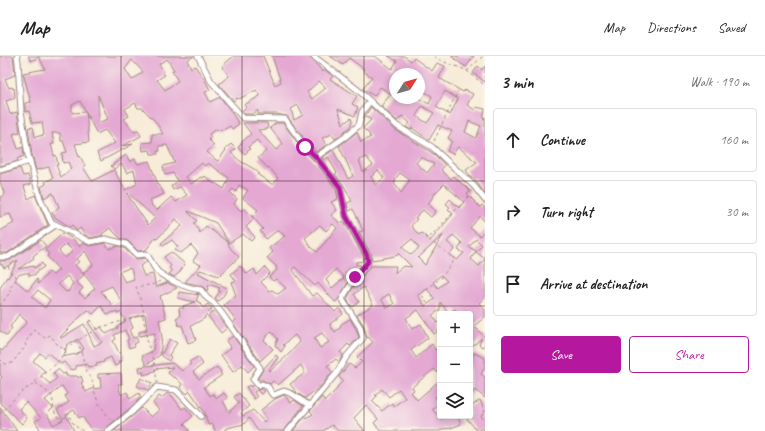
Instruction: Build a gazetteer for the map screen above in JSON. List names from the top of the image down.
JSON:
{
  "north": "top right",
  "page": {
    "header": "Map",
    "nav": ["Map", "Directions", "Saved"],
    "heading": ["3 min", "Walk · 190 m"],
    "list": [
      ["Continue", "160 m"],
      ["Turn right", "30 m"],
      "Arrive at destination"
    ],
    "map_buttons": ["+", "−"],
    "buttons": ["Save", "Share"]
  }
}
